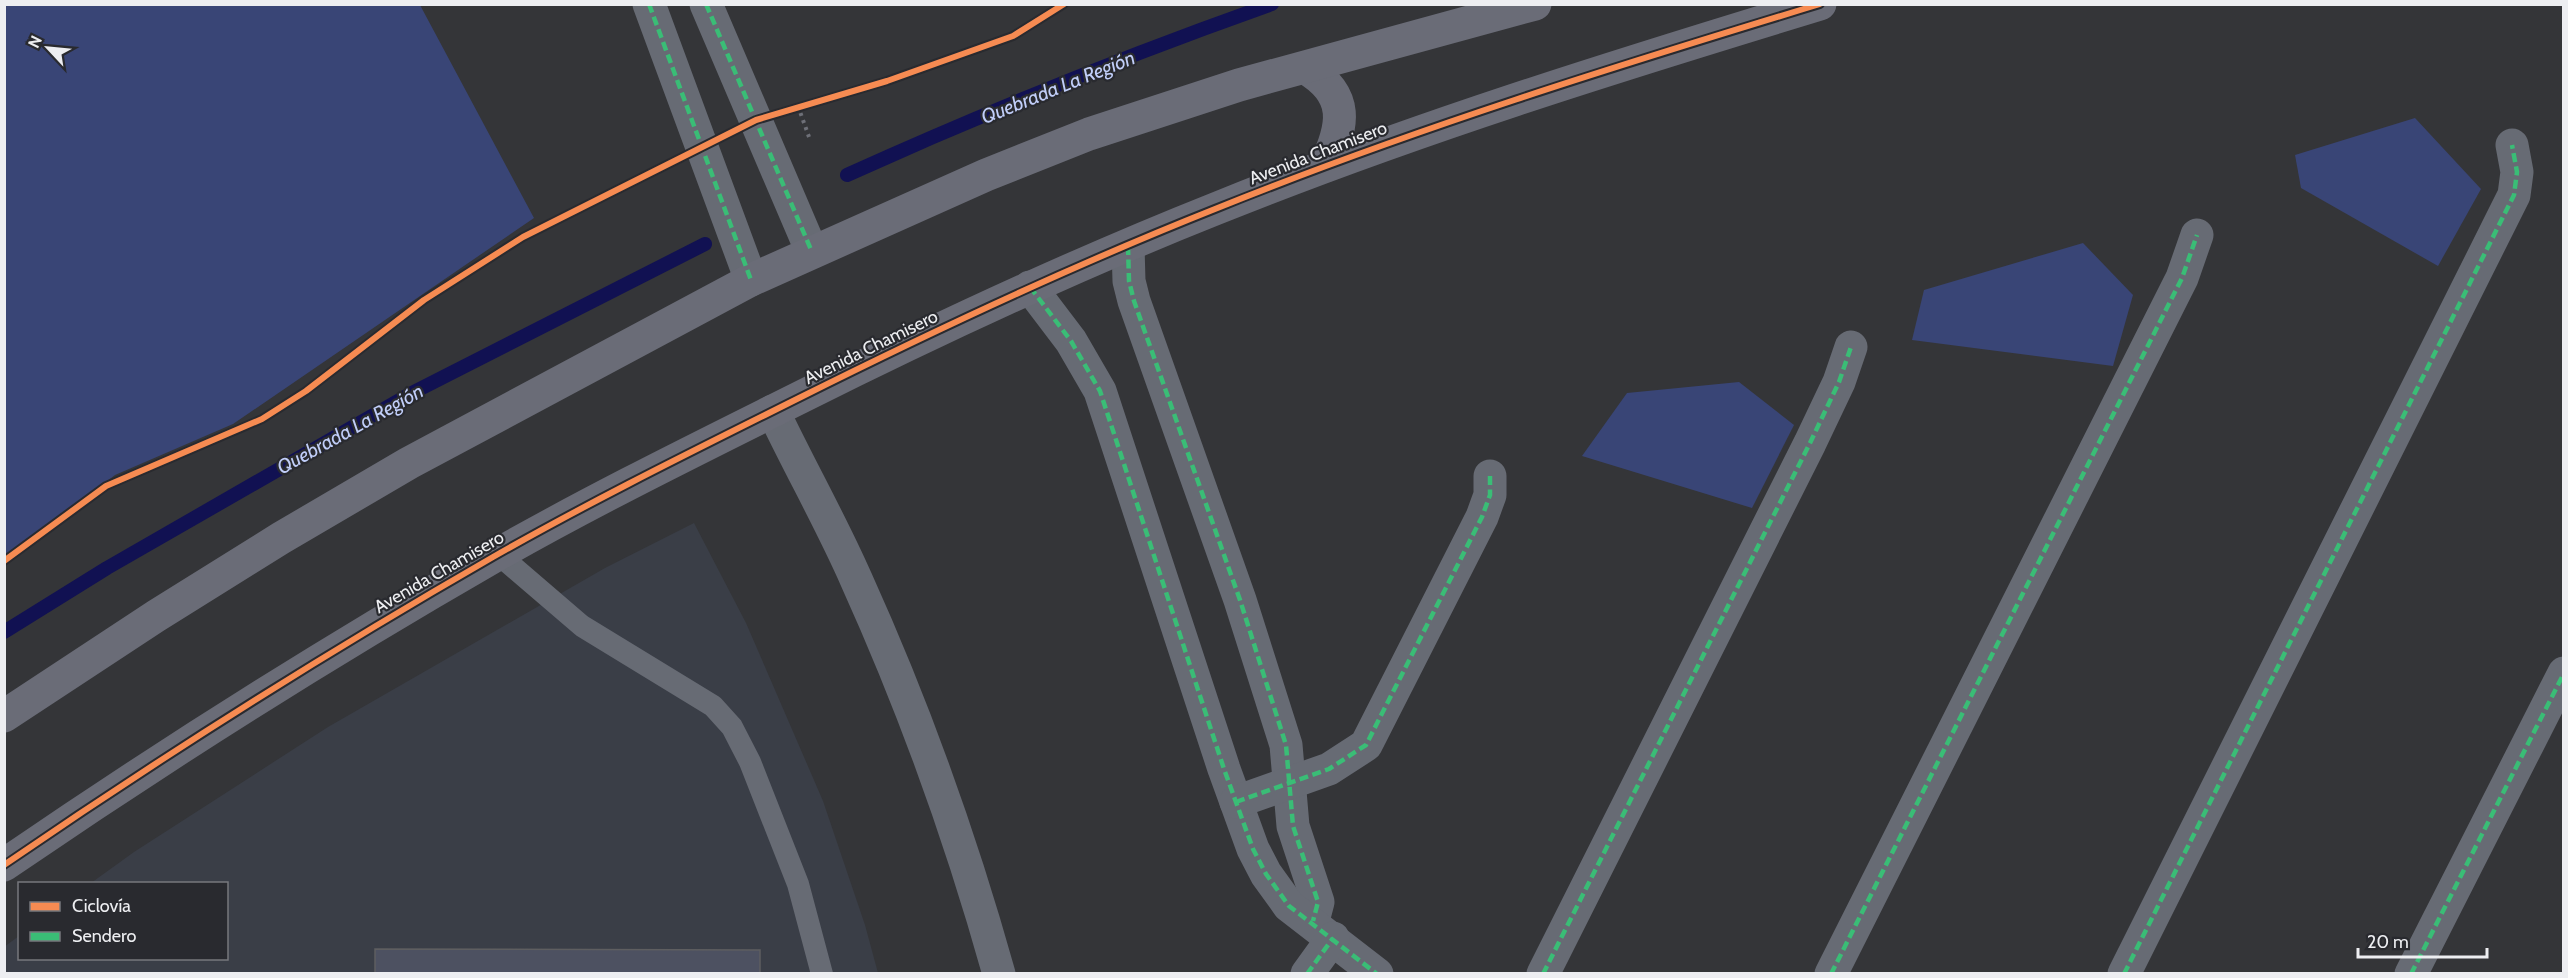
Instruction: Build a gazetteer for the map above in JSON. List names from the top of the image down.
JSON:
{
  "streets": {
    "street": ["Avenida Chamisero"]
  },
  "water": ["Quebrada La Región"],
  "legend": ["Ciclovía", "Sendero"],
  "scale_bar": "20 m",
  "north": "top left"
}
